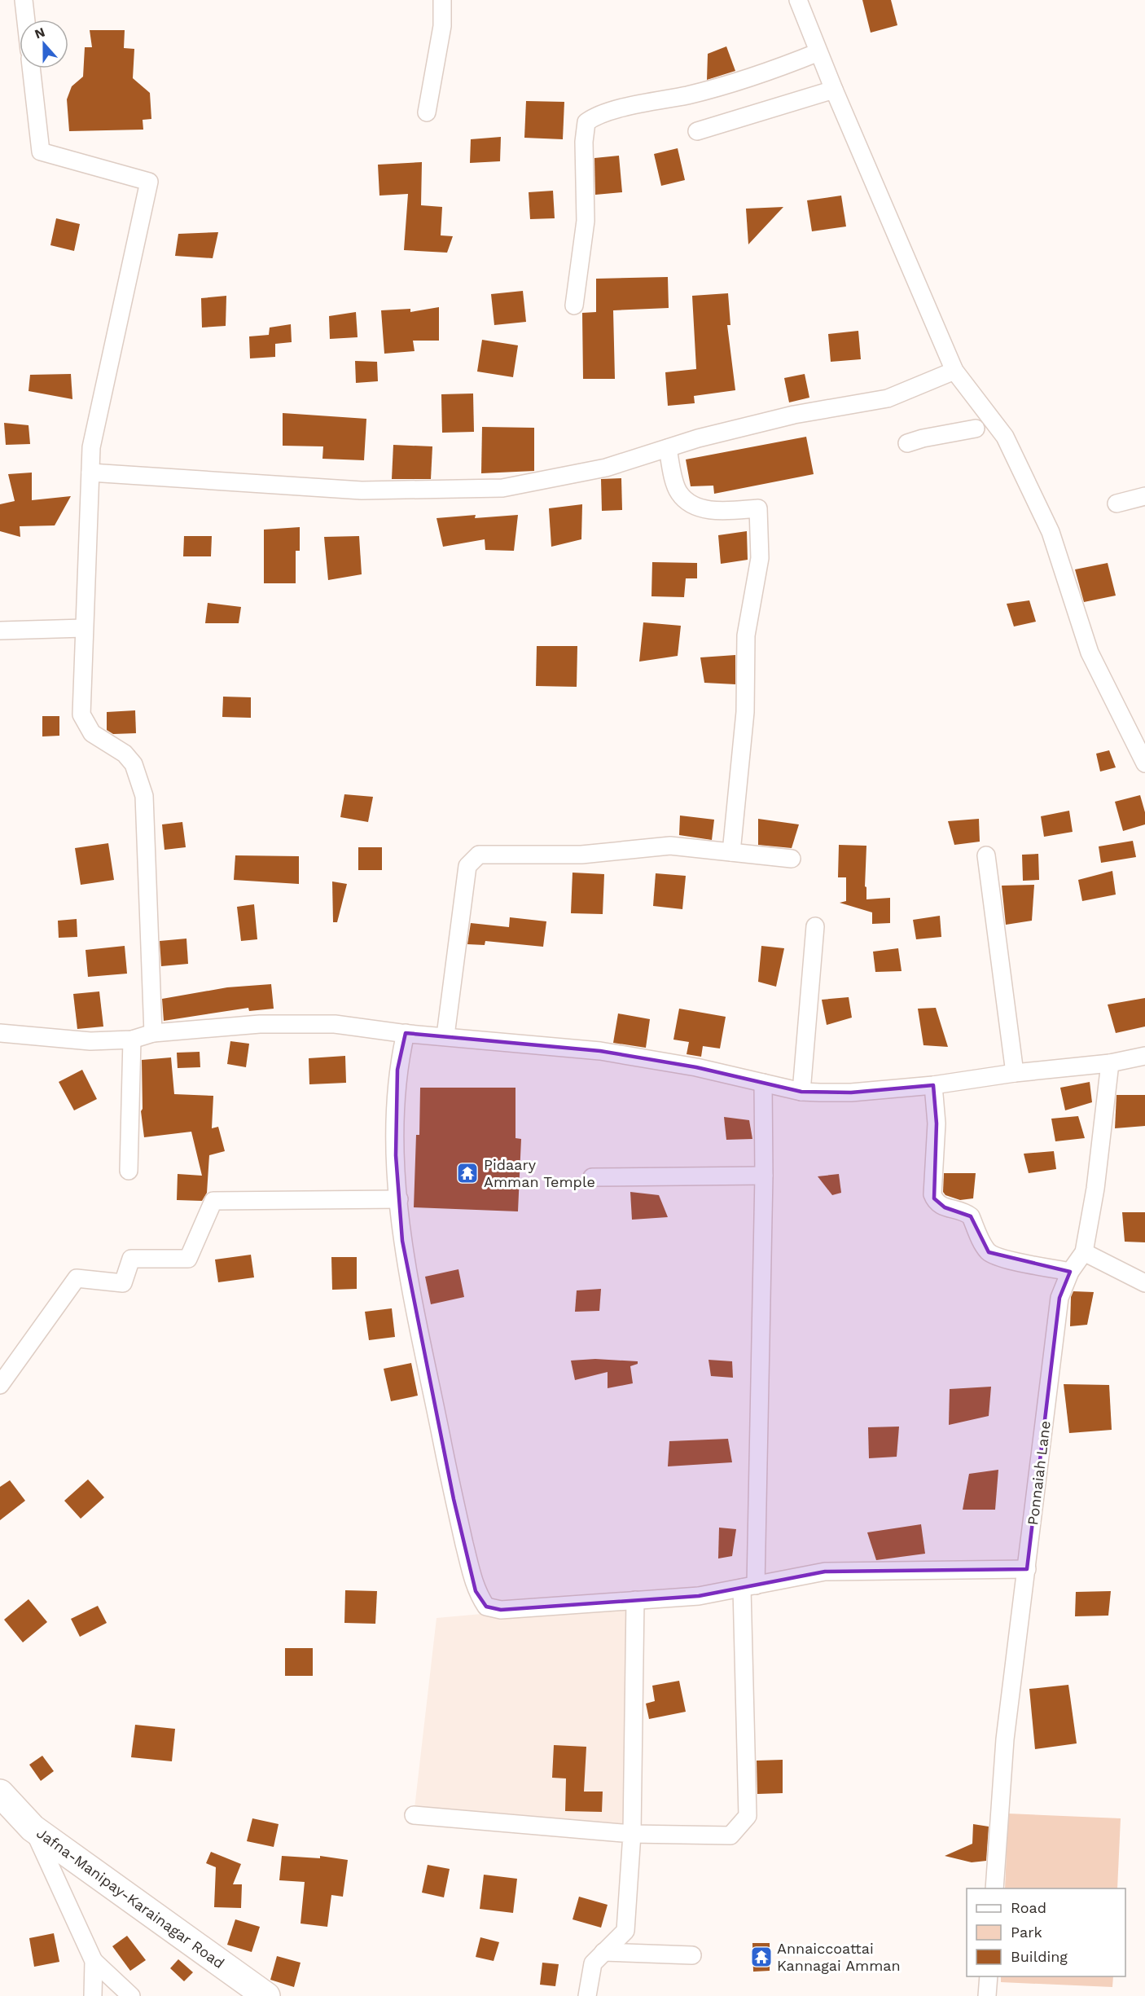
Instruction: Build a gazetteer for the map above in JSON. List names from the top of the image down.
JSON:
{
  "streets": {
    "main road": ["Jafna-Manipay-Karainagar Road"],
    "street": ["Ponnaiah Lane"]
  },
  "places": {
    "temple": ["Pidaary Amman Temple", "Annaiccoattai Kannagai Amman"]
  },
  "legend": ["Road", "Park", "Building"],
  "north": "top"
}
